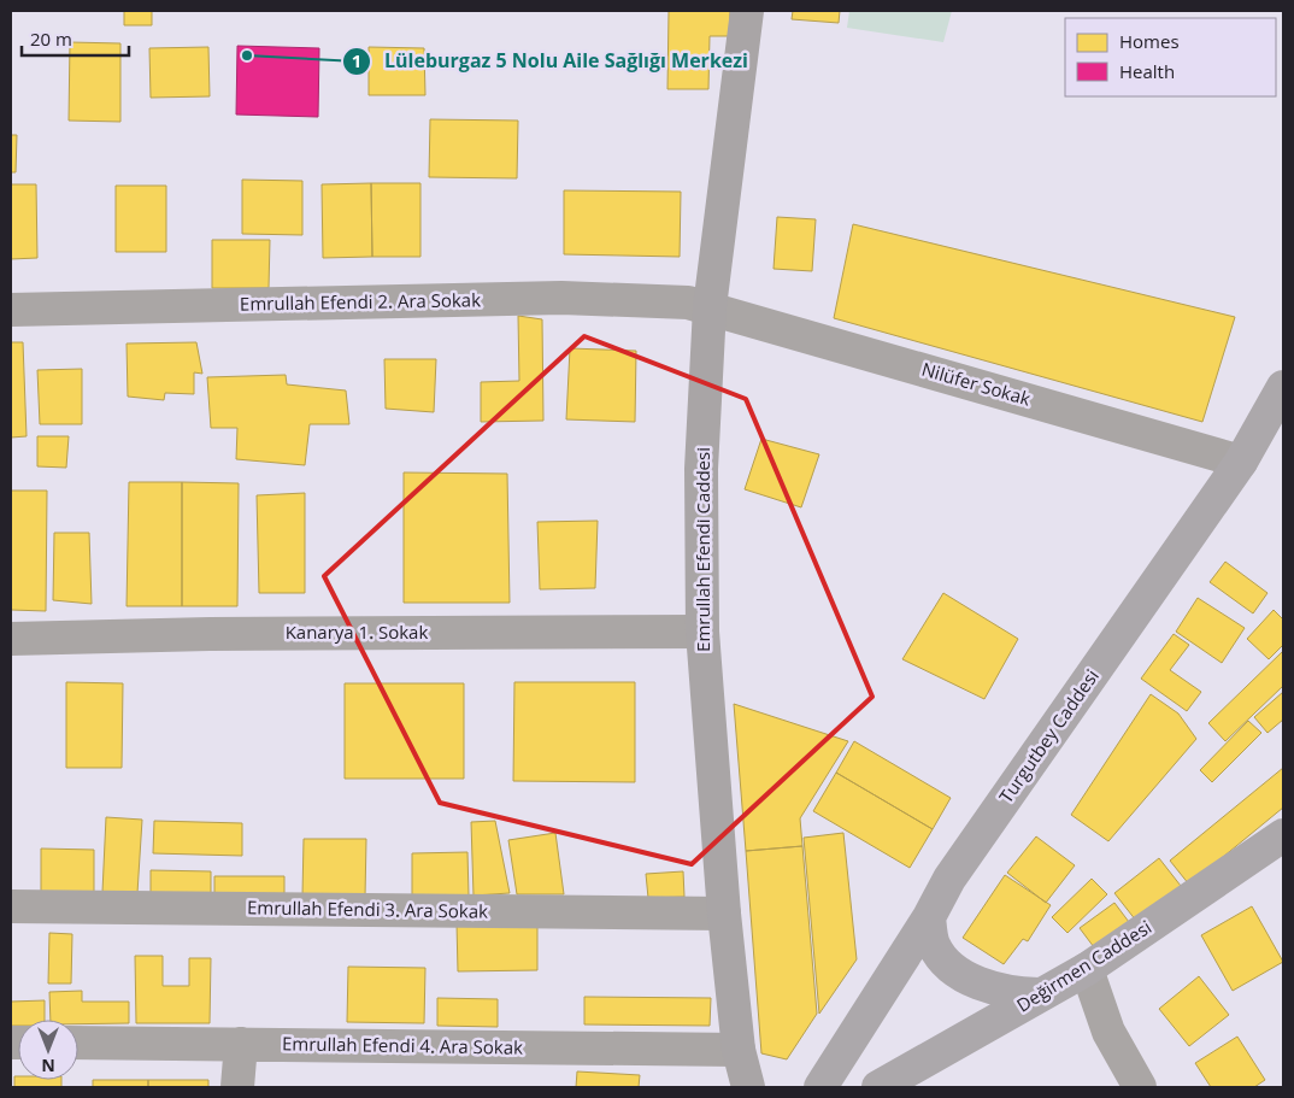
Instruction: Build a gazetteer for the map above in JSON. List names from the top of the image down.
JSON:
{
  "streets": {
    "main road": ["Emrullah Efendi Caddesi", "Turgutbey Caddesi", "Değirmen Caddesi"],
    "street": [
      "Emrullah Efendi 2. Ara Sokak",
      "Nilüfer Sokak",
      "Kanarya 1. Sokak",
      "Emrullah Efendi 3. Ara Sokak",
      "Emrullah Efendi 4. Ara Sokak"
    ]
  },
  "crossings": [
    ["Emrullah Efendi 2. Ara Sokak", "Nilüfer Sokak"],
    ["Emrullah Efendi 2. Ara Sokak", "Emrullah Efendi Caddesi"],
    ["Nilüfer Sokak", "Emrullah Efendi Caddesi"],
    ["Nilüfer Sokak", "Turgutbey Caddesi"],
    ["Emrullah Efendi Caddesi", "Kanarya 1. Sokak"],
    ["Emrullah Efendi Caddesi", "Emrullah Efendi 3. Ara Sokak"],
    ["Emrullah Efendi Caddesi", "Emrullah Efendi 4. Ara Sokak"]
  ],
  "places": ["Lüleburgaz 5 Nolu Aile Sağlığı Merkezi"],
  "legend": ["Homes", "Health"],
  "scale_bar": "20 m",
  "north": "bottom"
}
